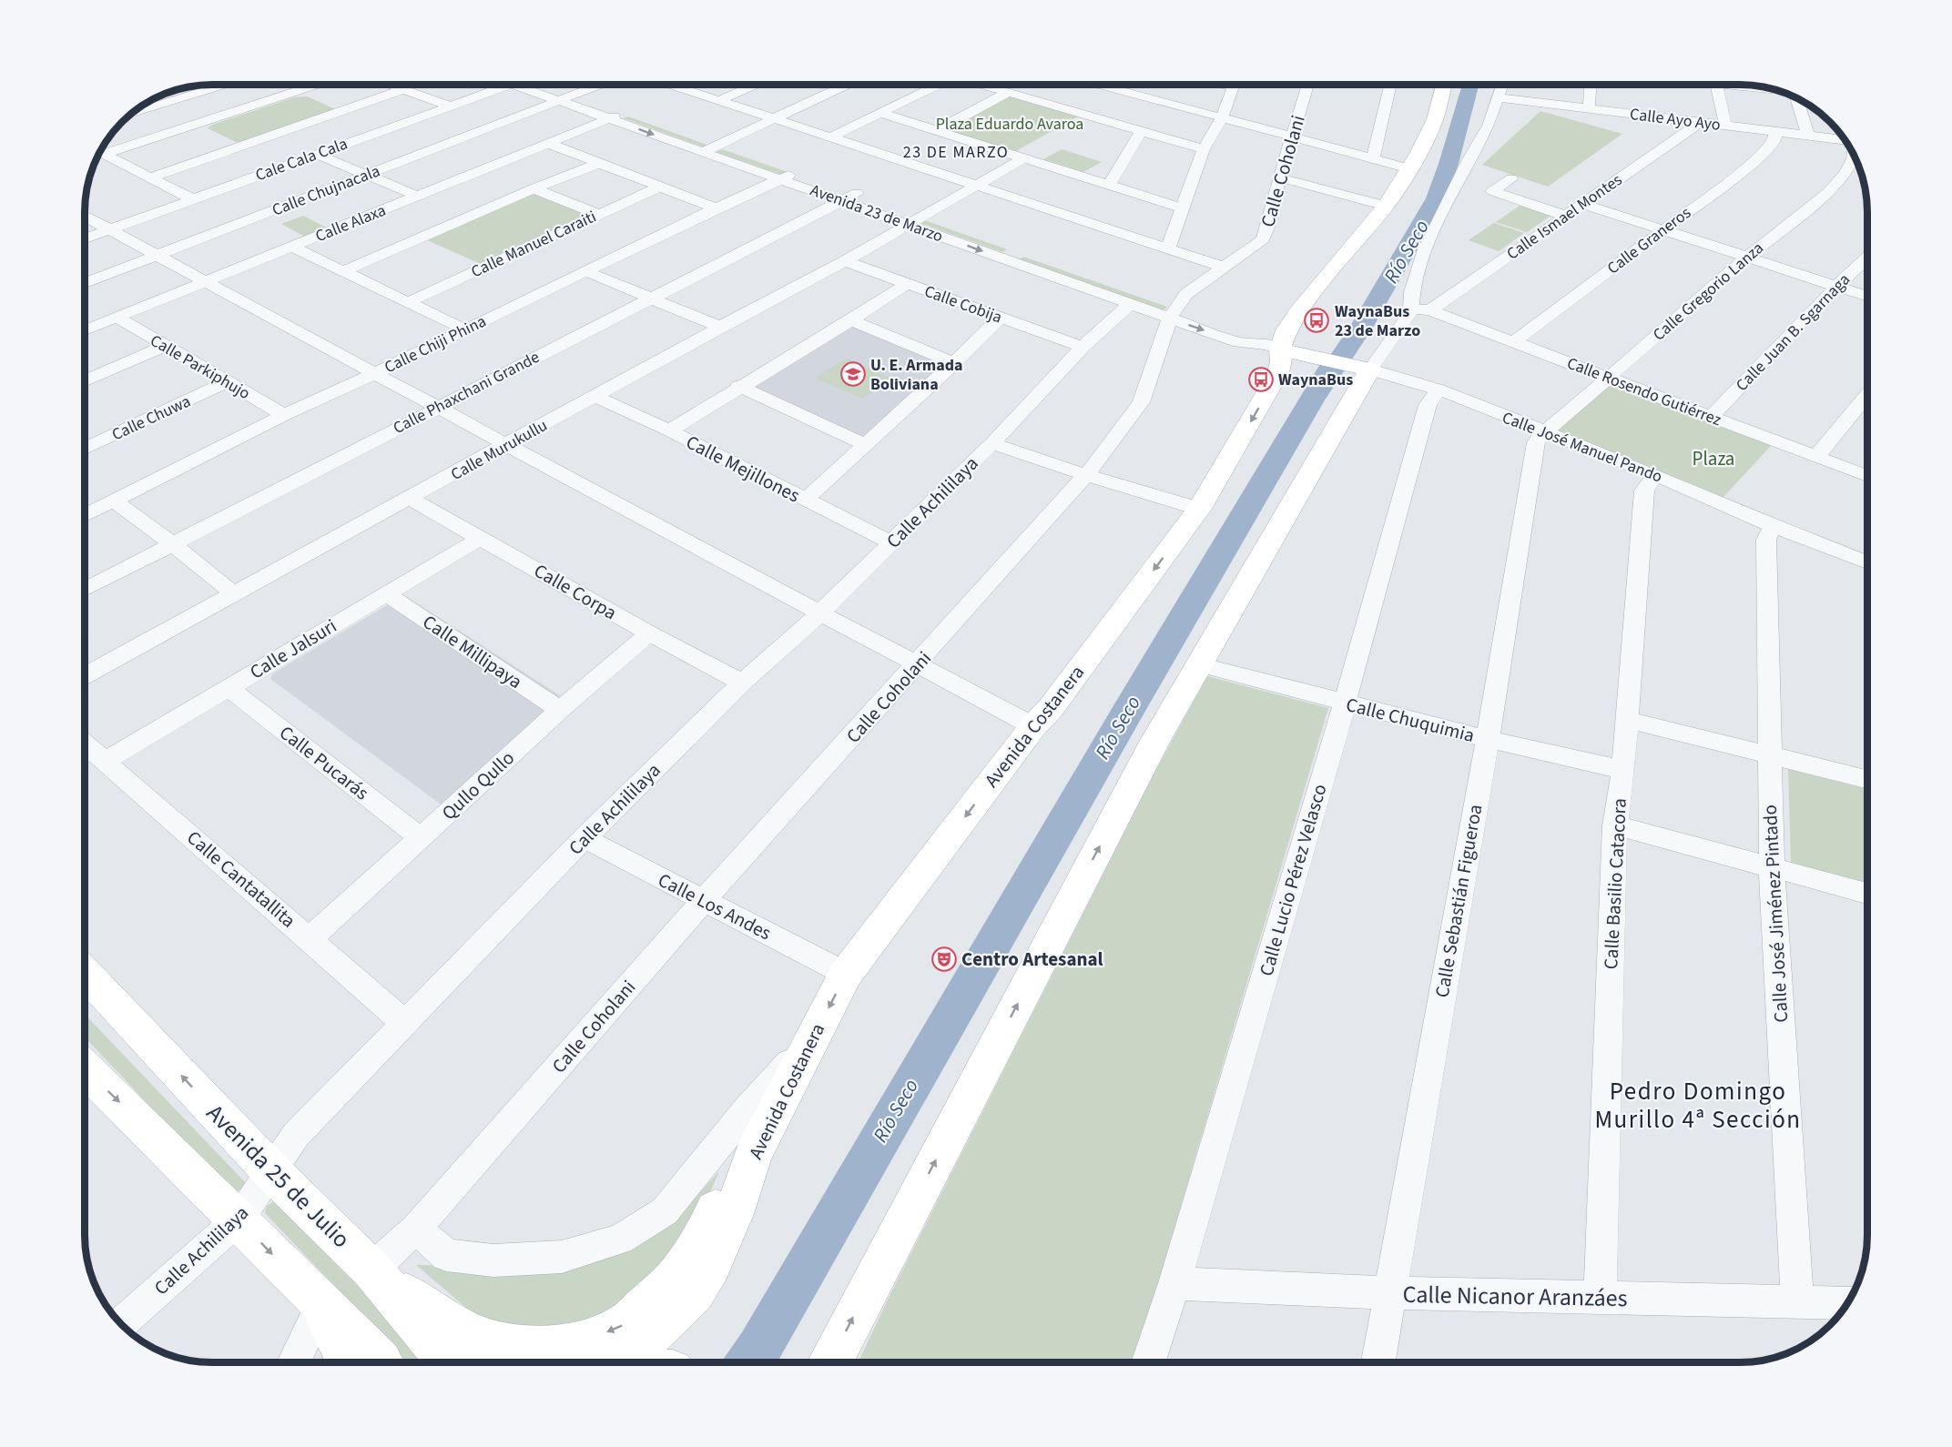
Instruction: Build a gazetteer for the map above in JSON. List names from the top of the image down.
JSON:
{
  "streets": {
    "main road": ["Calle José Manuel Pando", "Avenida Costanera", "Avenida 25 de Julio"],
    "street": [
      "Calle Ayo Ayo",
      "Cale Cala Cala",
      "Calle Coholani",
      "Calle Chujnacala",
      "Avenida 23 de Marzo",
      "Calle Ismael Montes",
      "Calle Alaxa",
      "Calle Graneros",
      "Calle Manuel Caraiti",
      "Calle Gregorio Lanza",
      "Calle Cobija",
      "Calle Juan B. Sgarnaga",
      "Calle Chiji Phina",
      "Calle Parkiphujo",
      "Calle Rosendo Gutiérrez",
      "Calle Phaxchani Grande",
      "Calle Chuwa",
      "Calle Murukullu",
      "Calle Mejillones",
      "Calle Achililaya",
      "Calle Corpa",
      "Calle Jalsuri",
      "Calle Millipaya",
      "Calle Chuquimia",
      "Calle Pucarás",
      "Qullo Qullo",
      "Calle Cantatallita",
      "Calle Lucio Pérez Velasco",
      "Calle Basilio Catacora",
      "Calle Sebastián Figueroa",
      "Calle Los Andes",
      "Calle José Jiménez Pintado",
      "Calle Nicanor Aranzáes"
    ]
  },
  "crossings": [
    ["Calle Ayo Ayo", "Calle Ismael Montes"],
    ["Calle Ayo Ayo", "Calle Graneros"],
    ["Calle Coholani", "Avenida 23 de Marzo"],
    ["Calle Coholani", "Calle Los Andes"],
    ["Calle Coholani", "Avenida 25 de Julio"],
    ["Calle Chujnacala", "Avenida 23 de Marzo"],
    ["Avenida 23 de Marzo", "Calle Alaxa"],
    ["Avenida 23 de Marzo", "Calle Chiji Phina"],
    ["Avenida 23 de Marzo", "Calle Phaxchani Grande"],
    ["Avenida 23 de Marzo", "Calle José Manuel Pando"],
    ["Avenida 23 de Marzo", "Calle Murukullu"],
    ["Avenida 23 de Marzo", "Calle Achililaya"],
    ["Avenida 23 de Marzo", "Avenida Costanera"],
    ["Calle Ismael Montes", "Calle Rosendo Gutiérrez"],
    ["Calle Alaxa", "Calle Parkiphujo"],
    ["Calle Graneros", "Calle Rosendo Gutiérrez"],
    ["Calle Gregorio Lanza", "Calle Rosendo Gutiérrez"],
    ["Calle Gregorio Lanza", "Calle José Manuel Pando"],
    ["Calle Gregorio Lanza", "Calle Sebastián Figueroa"],
    ["Calle Cobija", "Calle Murukullu"],
    ["Calle Cobija", "Calle Achililaya"],
    ["Calle Juan B. Sgarnaga", "Calle Rosendo Gutiérrez"],
    ["Calle Chiji Phina", "Calle Parkiphujo"],
    ["Calle Parkiphujo", "Calle Chuwa"],
    ["Calle José Manuel Pando", "Avenida Costanera"],
    ["Calle José Manuel Pando", "Calle Lucio Pérez Velasco"],
    ["Calle José Manuel Pando", "Calle Basilio Catacora"],
    ["Calle José Manuel Pando", "Calle Sebastián Figueroa"],
    ["Calle José Manuel Pando", "Calle José Jiménez Pintado"],
    ["Calle Murukullu", "Calle Mejillones"],
    ["Calle Murukullu", "Calle Corpa"],
    ["Calle Mejillones", "Calle Achililaya"],
    ["Calle Achililaya", "Calle Corpa"],
    ["Calle Achililaya", "Calle Cantatallita"],
    ["Calle Achililaya", "Calle Los Andes"],
    ["Calle Achililaya", "Avenida 25 de Julio"],
    ["Calle Corpa", "Calle Jalsuri"],
    ["Calle Corpa", "Qullo Qullo"],
    ["Calle Jalsuri", "Calle Millipaya"],
    ["Calle Jalsuri", "Calle Pucarás"],
    ["Calle Jalsuri", "Calle Cantatallita"],
    ["Calle Millipaya", "Qullo Qullo"],
    ["Calle Chuquimia", "Calle Lucio Pérez Velasco"],
    ["Calle Chuquimia", "Calle Basilio Catacora"],
    ["Calle Chuquimia", "Calle Sebastián Figueroa"],
    ["Avenida Costanera", "Calle Los Andes"],
    ["Calle Pucarás", "Qullo Qullo"],
    ["Qullo Qullo", "Calle Cantatallita"],
    ["Calle Lucio Pérez Velasco", "Calle Nicanor Aranzáes"],
    ["Calle Basilio Catacora", "Calle Nicanor Aranzáes"],
    ["Calle Sebastián Figueroa", "Calle Nicanor Aranzáes"],
    ["Calle José Jiménez Pintado", "Calle Nicanor Aranzáes"]
  ],
  "districts": ["23 DE MARZO", "Pedro Domingo Murillo 4ª Sección"],
  "water": ["Río Seco"],
  "parks": ["Plaza Eduardo Avaroa", "Plaza"],
  "places": {
    "bus stop": ["WaynaBus 23 de Marzo", "WaynaBus"],
    "school or university": ["U. E. Armada Boliviana"],
    "theatre": ["Centro Artesanal"]
  }
}
